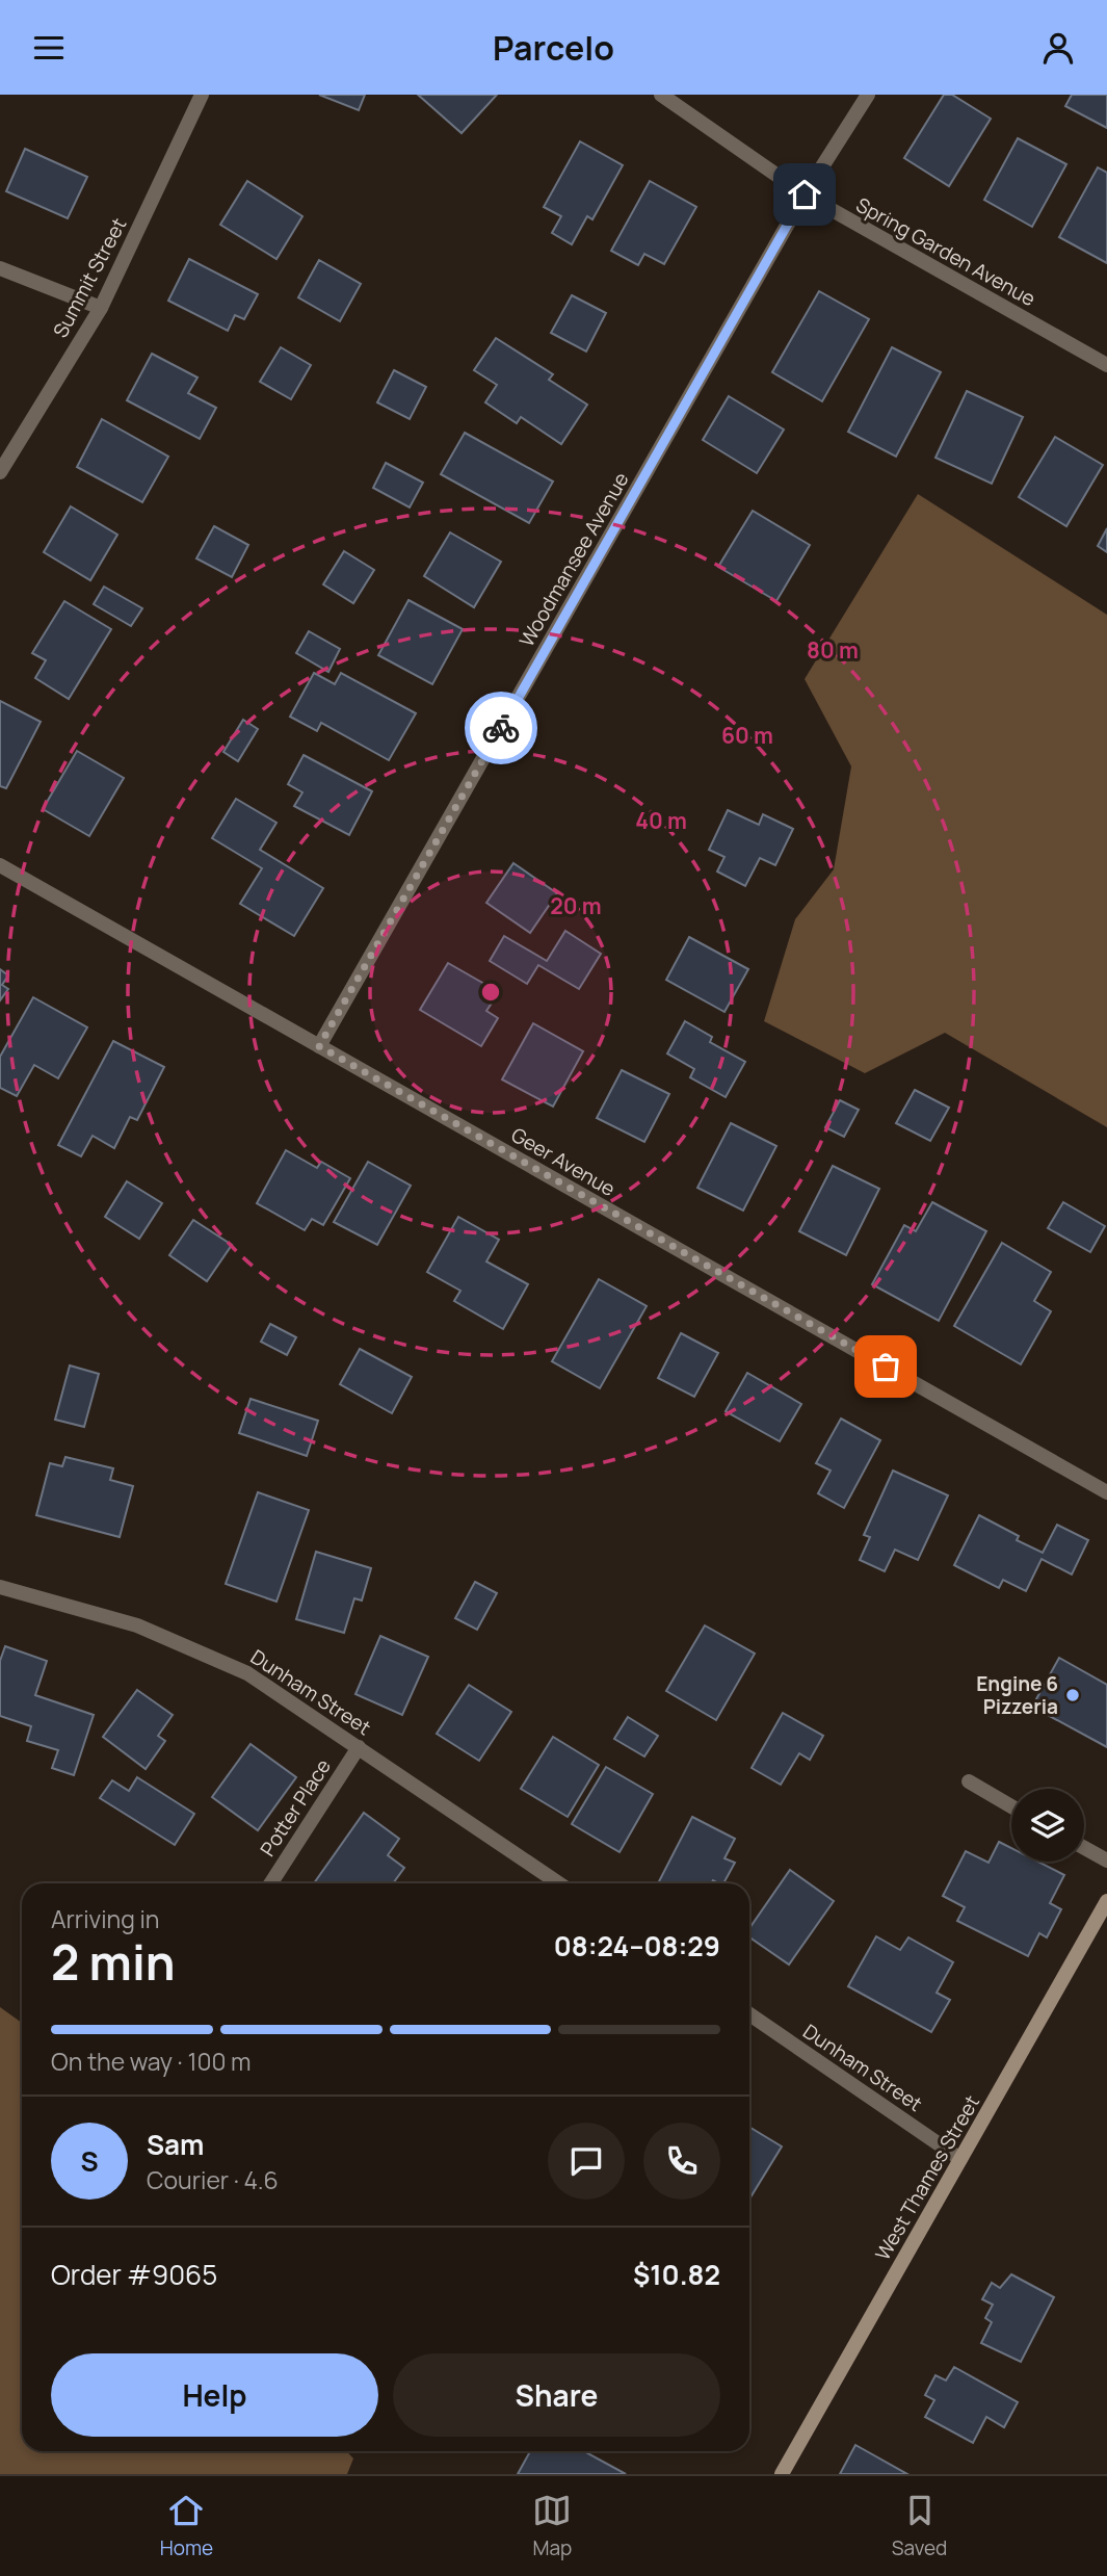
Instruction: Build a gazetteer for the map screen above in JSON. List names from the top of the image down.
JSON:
{
  "streets": {
    "main road": ["West Thames Street"],
    "street": [
      "Spring Garden Avenue",
      "Summit Street",
      "Woodmansee Avenue",
      "Geer Avenue",
      "Dunham Street",
      "Potter Place"
    ]
  },
  "crossings": [
    ["Spring Garden Avenue", "Woodmansee Avenue"],
    ["Woodmansee Avenue", "Geer Avenue"],
    ["Dunham Street", "Potter Place"],
    ["Dunham Street", "West Thames Street"]
  ],
  "places": ["Engine 6 Pizzeria"],
  "page": {
    "header": "Parcelo",
    "heading": ["2 min", "Arriving in", "08:24–08:29"],
    "panel": [
      "Sam",
      "Courier · 4.6",
      "Order #9065",
      "$10.82"
    ],
    "bar": "On the way · 100 m",
    "round": "S",
    "buttons": ["Help", "Share"],
    "tabs": ["Home", "Map", "Saved"]
  },
  "rings": [
    "80 m",
    "60 m",
    "40 m",
    "20 m"
  ]
}
